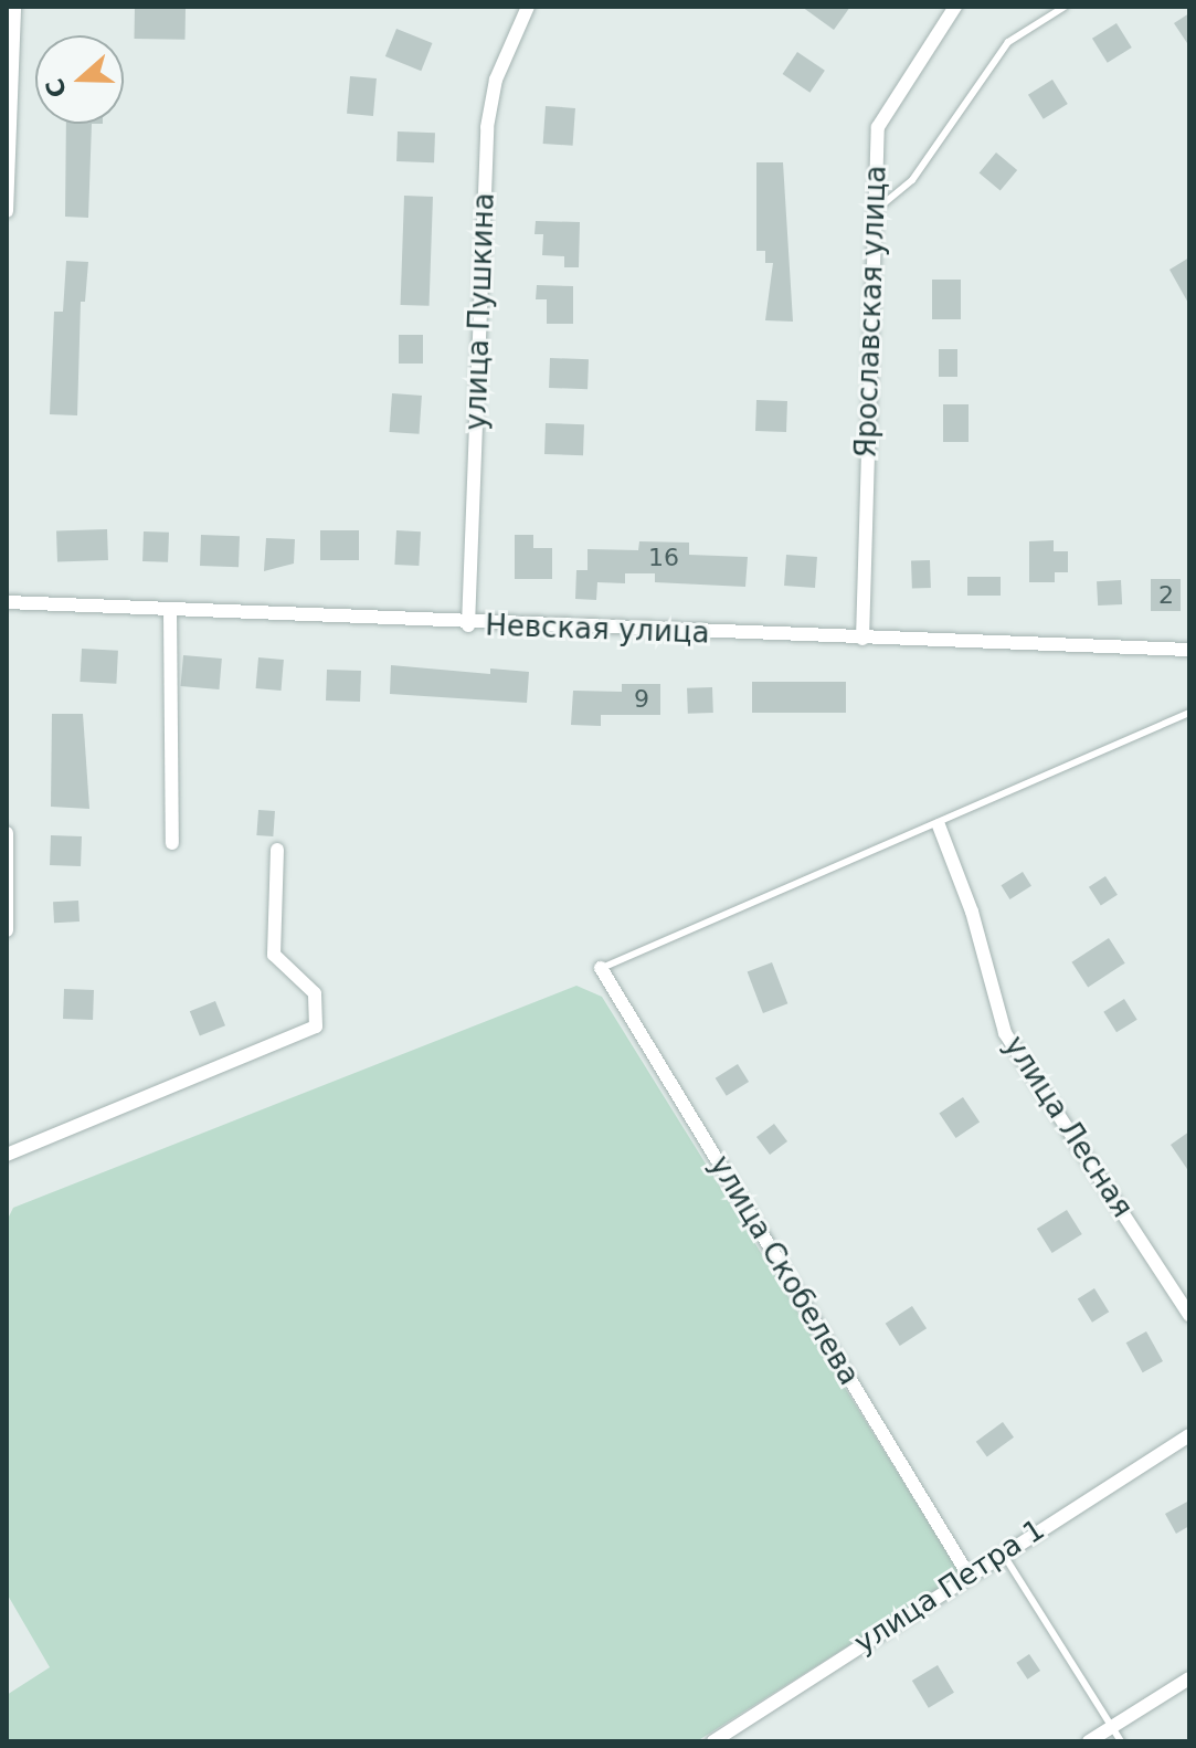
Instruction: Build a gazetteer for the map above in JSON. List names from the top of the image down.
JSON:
{
  "streets": {
    "street": [
      "улица Пушкина",
      "Ярославская улица",
      "Невская улица",
      "улица Лесная",
      "улица Скобелева",
      "улица Петра 1"
    ]
  },
  "crossings": [
    ["улица Пушкина", "Невская улица"],
    ["Ярославская улица", "Невская улица"],
    ["улица Скобелева", "улица Петра 1"]
  ],
  "house_numbers": ["16", "2", "9"],
  "north": "left"
}
